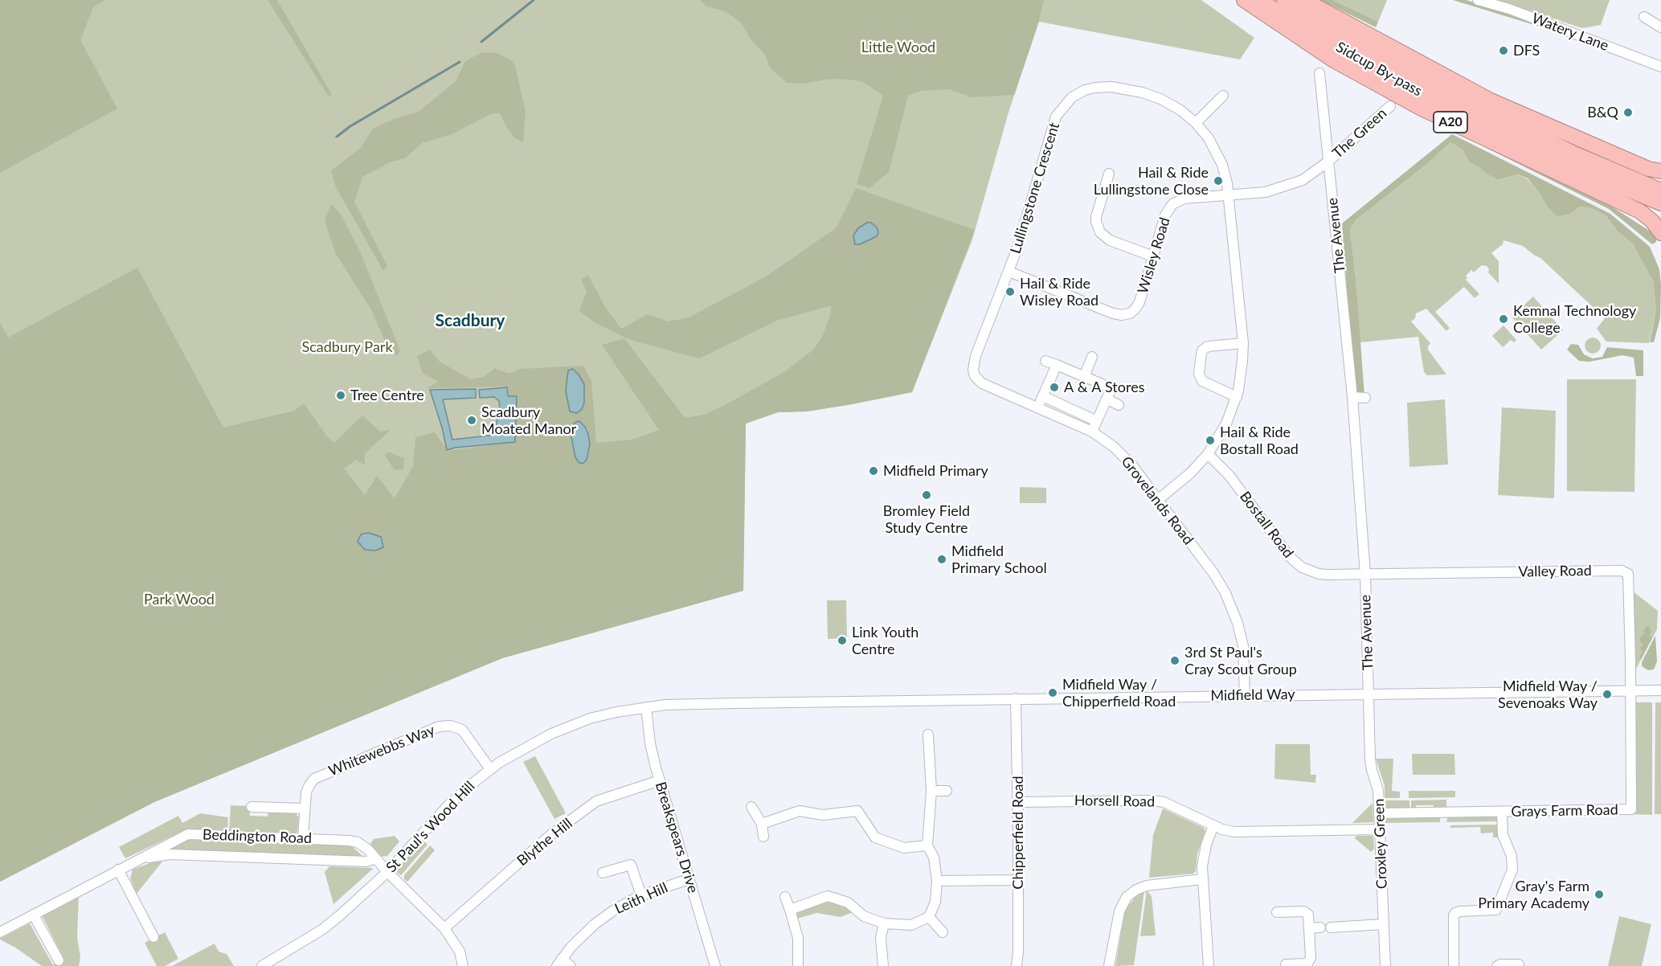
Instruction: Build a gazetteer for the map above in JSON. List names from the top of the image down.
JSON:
{
  "streets": {
    "highway": ["Sidcup By-pass", "A20"],
    "street": [
      "Watery Lane",
      "The Green",
      "Lullingstone Crescent",
      "The Avenue",
      "Wisley Road",
      "Grovelands Road",
      "Bostall Road",
      "Valley Road",
      "Midfield Way",
      "Whitewebbs Way",
      "Horsell Road",
      "Grays Farm Road",
      "St Paul's Wood Hill",
      "Chipperfield Road",
      "Beddington Road",
      "Breakspears Drive",
      "Blythe Hill",
      "Croxley Green",
      "Leith Hill"
    ]
  },
  "crossings": [
    ["The Green", "The Avenue"],
    ["The Green", "Wisley Road"],
    ["Lullingstone Crescent", "Wisley Road"],
    ["Lullingstone Crescent", "Grovelands Road"],
    ["Lullingstone Crescent", "Bostall Road"],
    ["The Avenue", "Wisley Road"],
    ["The Avenue", "Bostall Road"],
    ["The Avenue", "Valley Road"],
    ["The Avenue", "Midfield Way"],
    ["The Avenue", "Croxley Green"],
    ["Grovelands Road", "Midfield Way"],
    ["Bostall Road", "Valley Road"],
    ["Valley Road", "Midfield Way"],
    ["Valley Road", "Grays Farm Road"],
    ["Midfield Way", "Grays Farm Road"],
    ["Midfield Way", "St Paul's Wood Hill"],
    ["Midfield Way", "Chipperfield Road"],
    ["Midfield Way", "Croxley Green"],
    ["Whitewebbs Way", "St Paul's Wood Hill"],
    ["Whitewebbs Way", "Beddington Road"],
    ["Horsell Road", "Chipperfield Road"],
    ["Horsell Road", "Croxley Green"],
    ["Grays Farm Road", "Croxley Green"],
    ["St Paul's Wood Hill", "Beddington Road"],
    ["St Paul's Wood Hill", "Breakspears Drive"],
    ["Beddington Road", "Blythe Hill"],
    ["Breakspears Drive", "Blythe Hill"],
    ["Breakspears Drive", "Leith Hill"]
  ],
  "districts": ["Scadbury"],
  "parks": ["Little Wood", "Scadbury Park", "Park Wood"],
  "places": [
    "DFS",
    "B&Q",
    "Hail & Ride Lullingstone Close",
    "Hail & Ride Wisley Road",
    "Kemnal Technology College",
    "A & A Stores",
    "Tree Centre",
    "Scadbury Moated Manor",
    "Hail & Ride Bostall Road",
    "Midfield Primary",
    "Bromley Field Study Centre",
    "Midfield Primary School",
    "Link Youth Centre",
    "3rd St Paul's Cray Scout Group",
    "Midfield Way / Chipperfield Road",
    "Midfield Way / Sevenoaks Way",
    "Gray's Farm Primary Academy"
  ]
}
